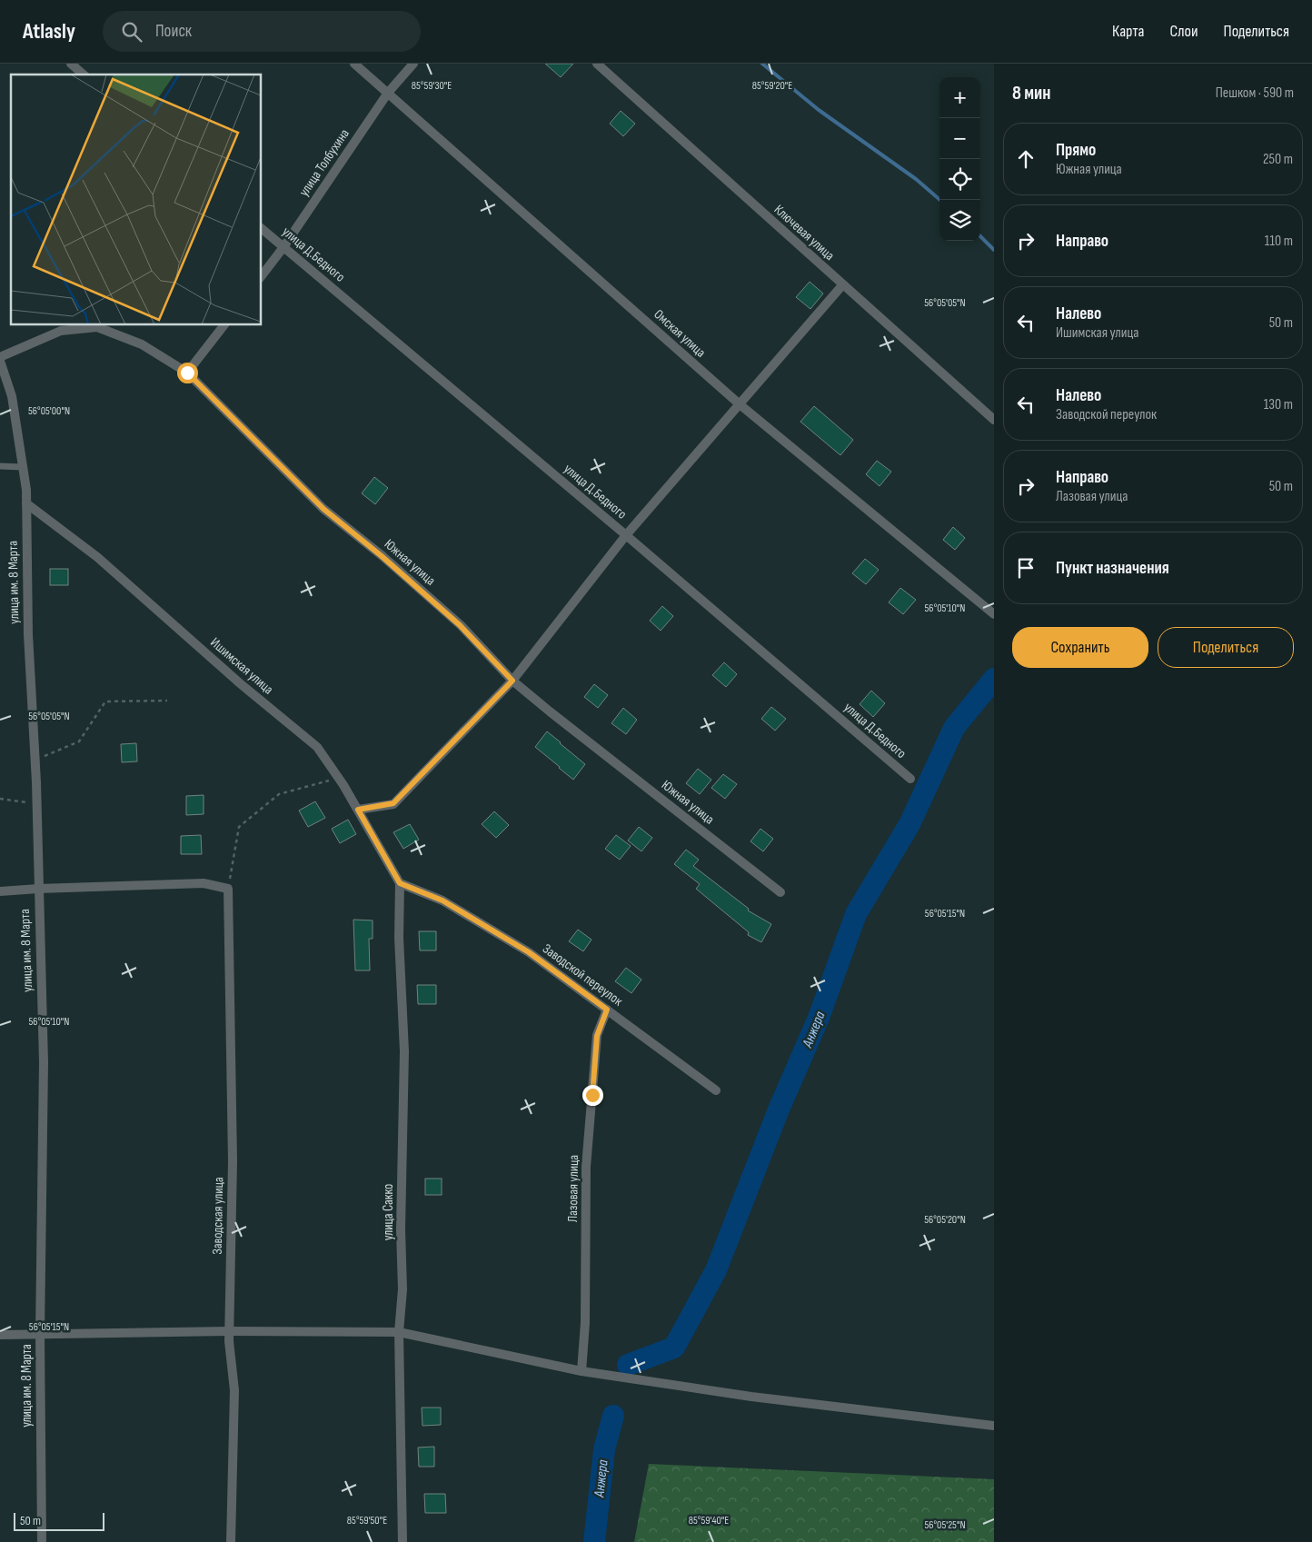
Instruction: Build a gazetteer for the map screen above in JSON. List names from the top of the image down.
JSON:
{
  "streets": {
    "street": [
      "улица Толбухина",
      "Ключевая улица",
      "улица Д.Бедного",
      "Омская улица",
      "Южная улица",
      "улица им. 8 Марта",
      "Ишимская улица",
      "Заводской переулок",
      "Лазовая улица",
      "улица Сакко",
      "Заводская улица"
    ]
  },
  "crossings": [
    ["улица Толбухина", "улица Д.Бедного"],
    ["улица Толбухина", "Омская улица"],
    ["улица им. 8 Марта", "Ишимская улица"],
    ["Ишимская улица", "Заводской переулок"],
    ["Ишимская улица", "улица Сакко"],
    ["Заводской переулок", "Лазовая улица"],
    ["Заводской переулок", "улица Сакко"]
  ],
  "water": ["Анжера"],
  "scale_bar": "50 m",
  "page": {
    "header": "Atlasly",
    "search": "Поиск",
    "nav": ["Карта", "Слои", "Поделиться"],
    "heading": ["8 мин", "Пешком · 590 m"],
    "map_buttons": ["+", "−"],
    "list": [
      ["Прямо", "Южная улица", "250 m"],
      ["Направо", "110 m"],
      ["Налево", "Ишимская улица", "50 m"],
      ["Налево", "Заводской переулок", "130 m"],
      ["Направо", "Лазовая улица", "50 m"],
      "Пункт назначения"
    ],
    "buttons": ["Сохранить", "Поделиться"],
    "scale": "50 m"
  },
  "coordinates": [
    "85°59'30\"E",
    "85°59'20\"E",
    "56°05'05\"N",
    "56°05'00\"N",
    "56°05'10\"N",
    "56°05'15\"N",
    "56°05'20\"N",
    "85°59'50\"E",
    "85°59'40\"E",
    "56°05'25\"N"
  ]
}
